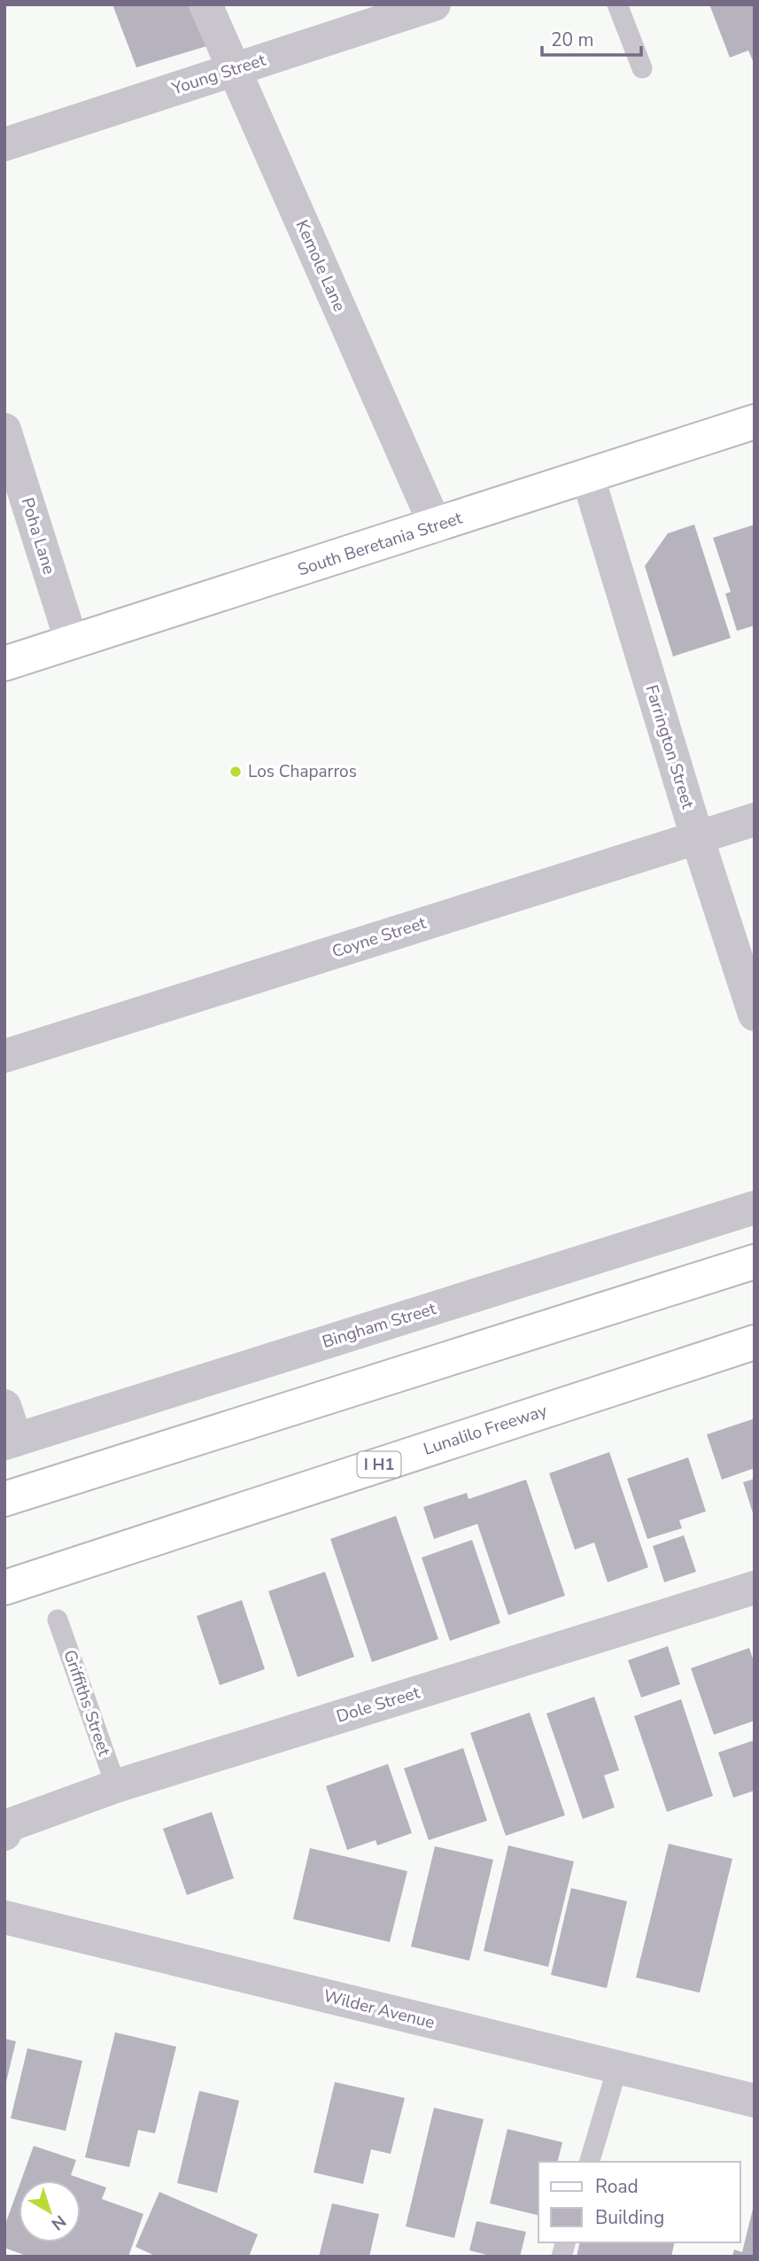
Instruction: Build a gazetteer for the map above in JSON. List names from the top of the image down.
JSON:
{
  "streets": {
    "main road": ["South Beretania Street", "Lunalilo Freeway", "I H1"],
    "street": [
      "Young Street",
      "Kemole Lane",
      "Poha Lane",
      "Farrington Street",
      "Coyne Street",
      "Bingham Street",
      "Dole Street",
      "Wilder Avenue"
    ],
    "lane": ["Griffiths Street"]
  },
  "crossings": [
    ["Young Street", "Kemole Lane"],
    ["Kemole Lane", "South Beretania Street"],
    ["Poha Lane", "South Beretania Street"],
    ["South Beretania Street", "Farrington Street"],
    ["Farrington Street", "Coyne Street"],
    ["Griffiths Street", "Dole Street"]
  ],
  "places": ["Los Chaparros"],
  "legend": ["Road", "Building"],
  "scale_bar": "20 m",
  "north": "bottom right"
}
